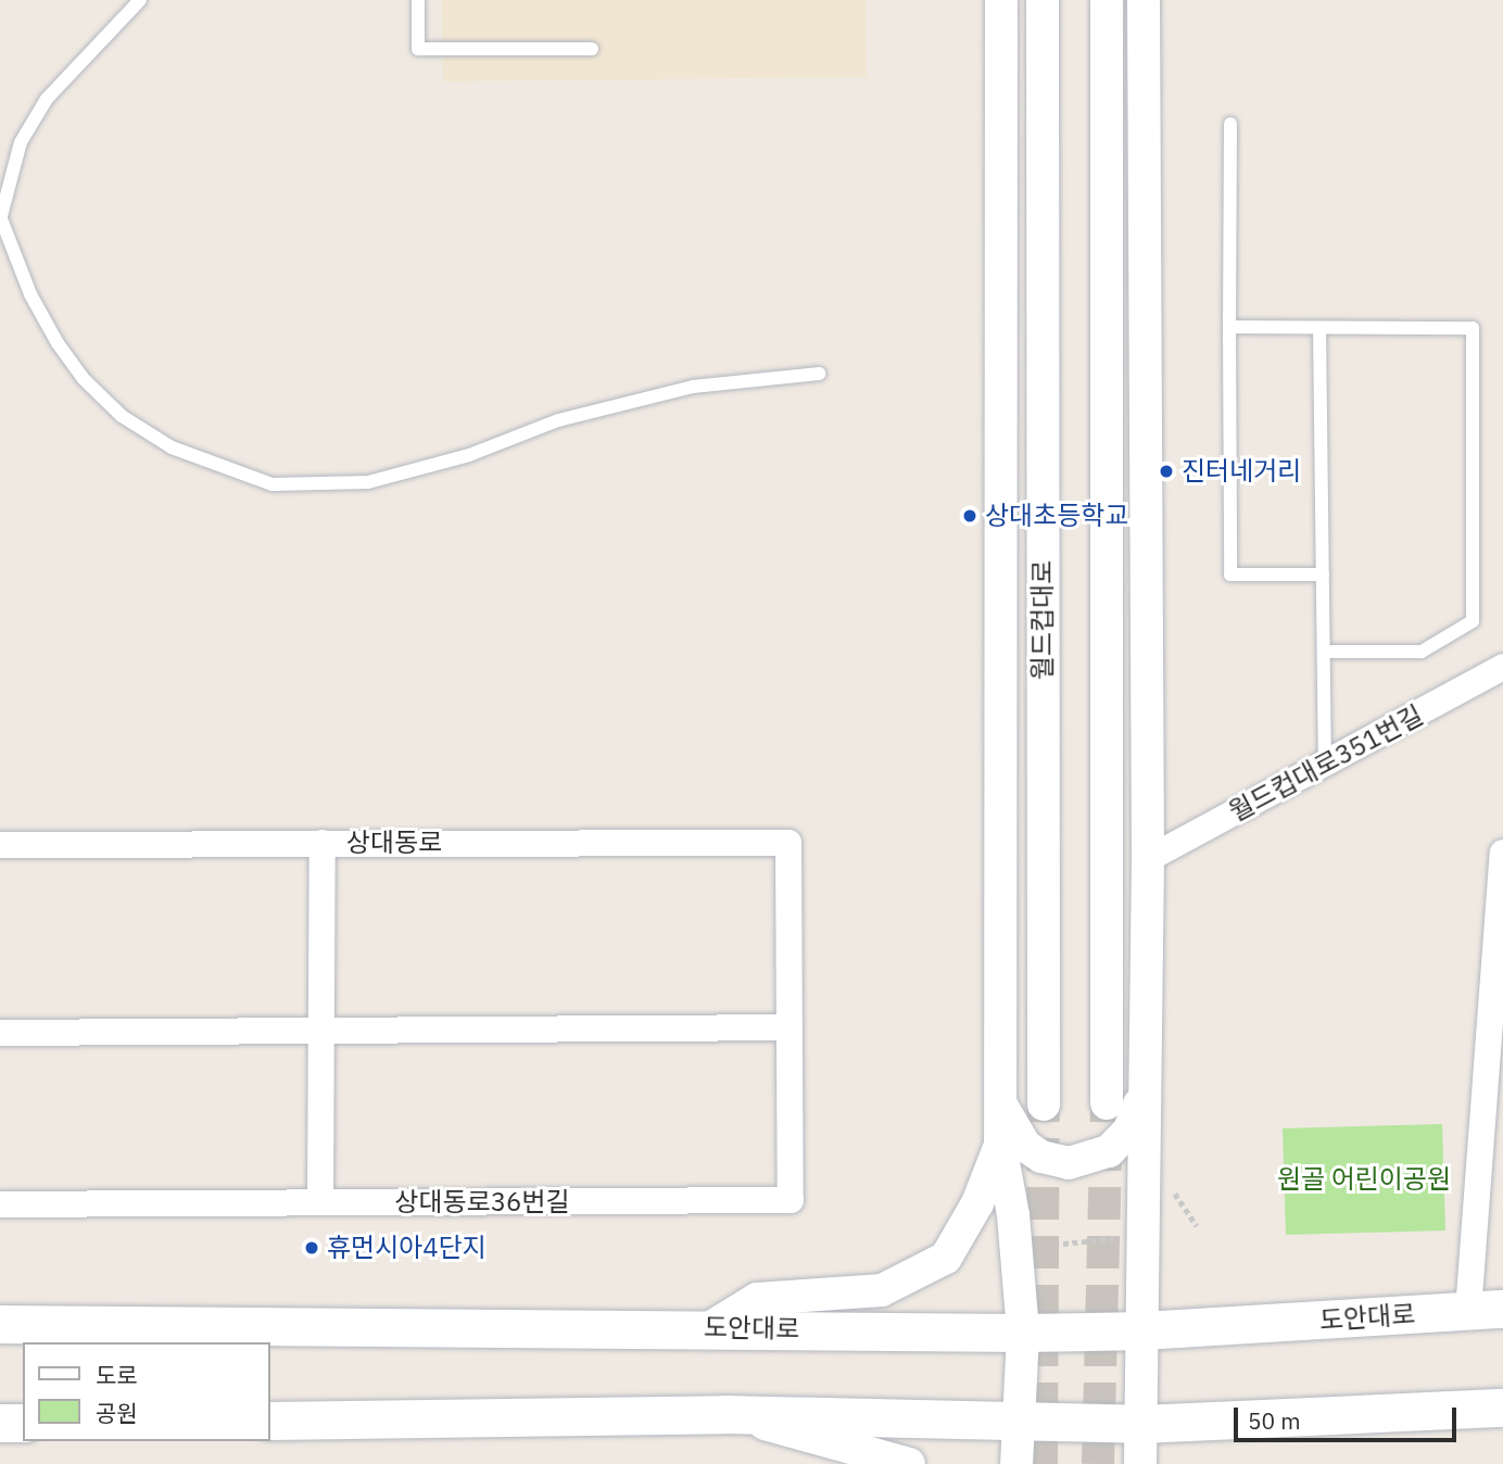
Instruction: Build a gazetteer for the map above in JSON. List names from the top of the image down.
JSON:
{
  "streets": {
    "main road": ["도안대로"],
    "street": [
      "월드컵대로",
      "월드컵대로351번길",
      "상대동로",
      "상대동로36번길"
    ]
  },
  "crossings": [
    ["상대동로", "상대동로36번길"]
  ],
  "parks": ["원골 어린이공원"],
  "places": ["진터네거리", "상대초등학교", "휴먼시아4단지"],
  "legend": ["도로", "공원"],
  "scale_bar": "50 m"
}
